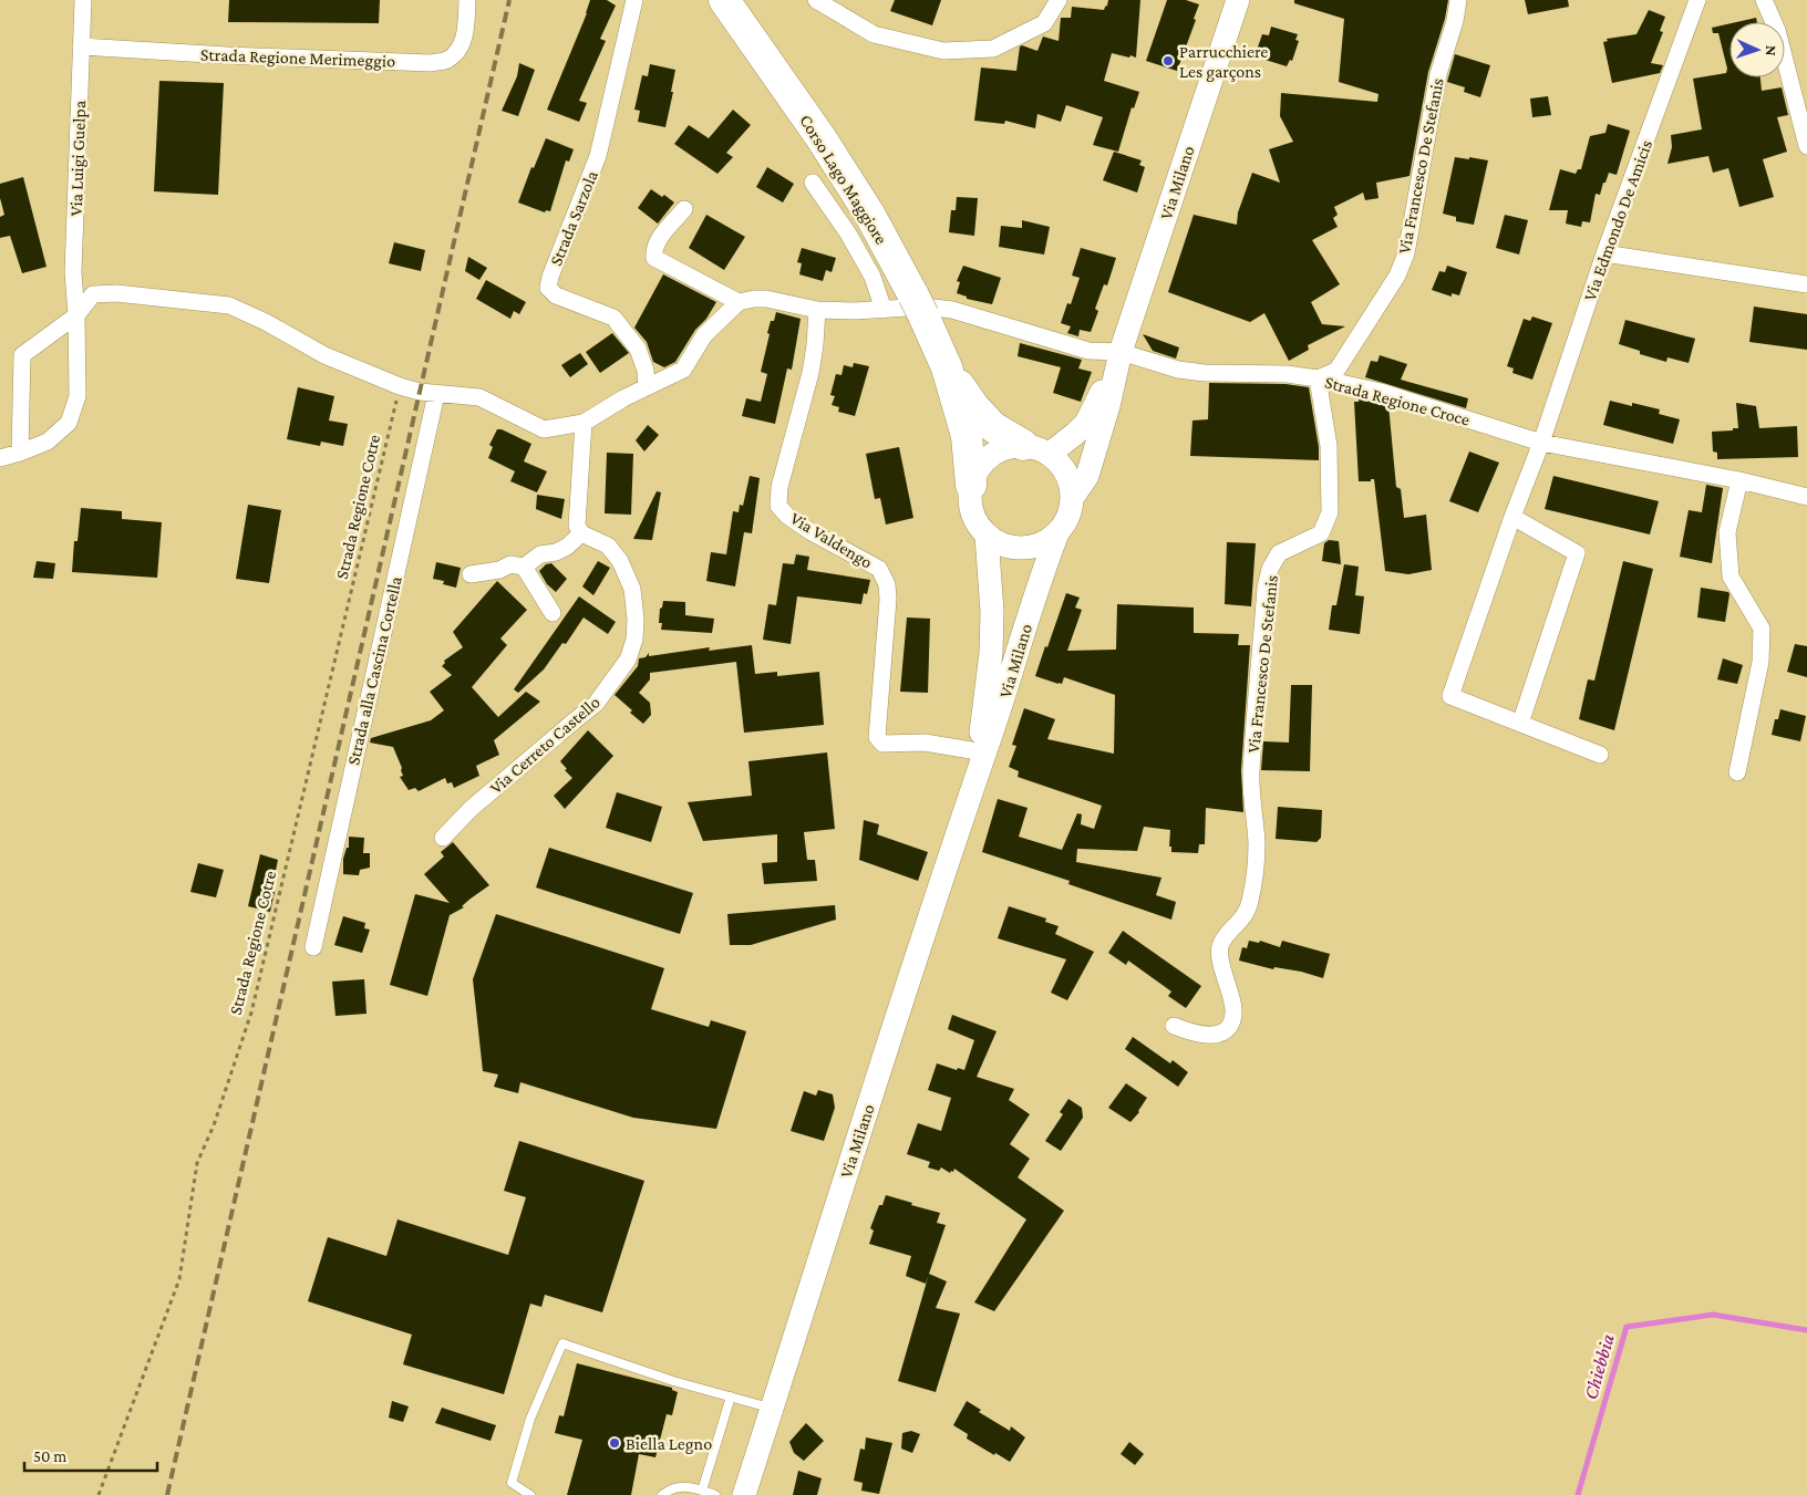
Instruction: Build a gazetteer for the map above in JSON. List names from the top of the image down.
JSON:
{
  "streets": {
    "highway": ["Corso Lago Maggiore"],
    "main road": ["Via Milano"],
    "street": [
      "Strada Regione Merimeggio",
      "Via Luigi Guelpa",
      "Via Francesco De Stefanis",
      "Strada Sarzola",
      "Via Edmondo De Amicis",
      "Strada Regione Croce",
      "Via Valdengo",
      "Strada alla Cascina Cortella",
      "Via Cerreto Castello"
    ],
    "path": ["Strada Regione Cotre"]
  },
  "crossings": [
    ["Strada Regione Merimeggio", "Via Luigi Guelpa"],
    ["Via Francesco De Stefanis", "Strada Regione Croce"],
    ["Corso Lago Maggiore", "Via Milano"],
    ["Via Milano", "Strada Regione Croce"],
    ["Via Milano", "Via Valdengo"],
    ["Via Edmondo De Amicis", "Strada Regione Croce"]
  ],
  "water": ["Chiebbia"],
  "places": ["Parrucchiere Les garçons", "Biella Legno"],
  "scale_bar": "50 m",
  "north": "right"
}
